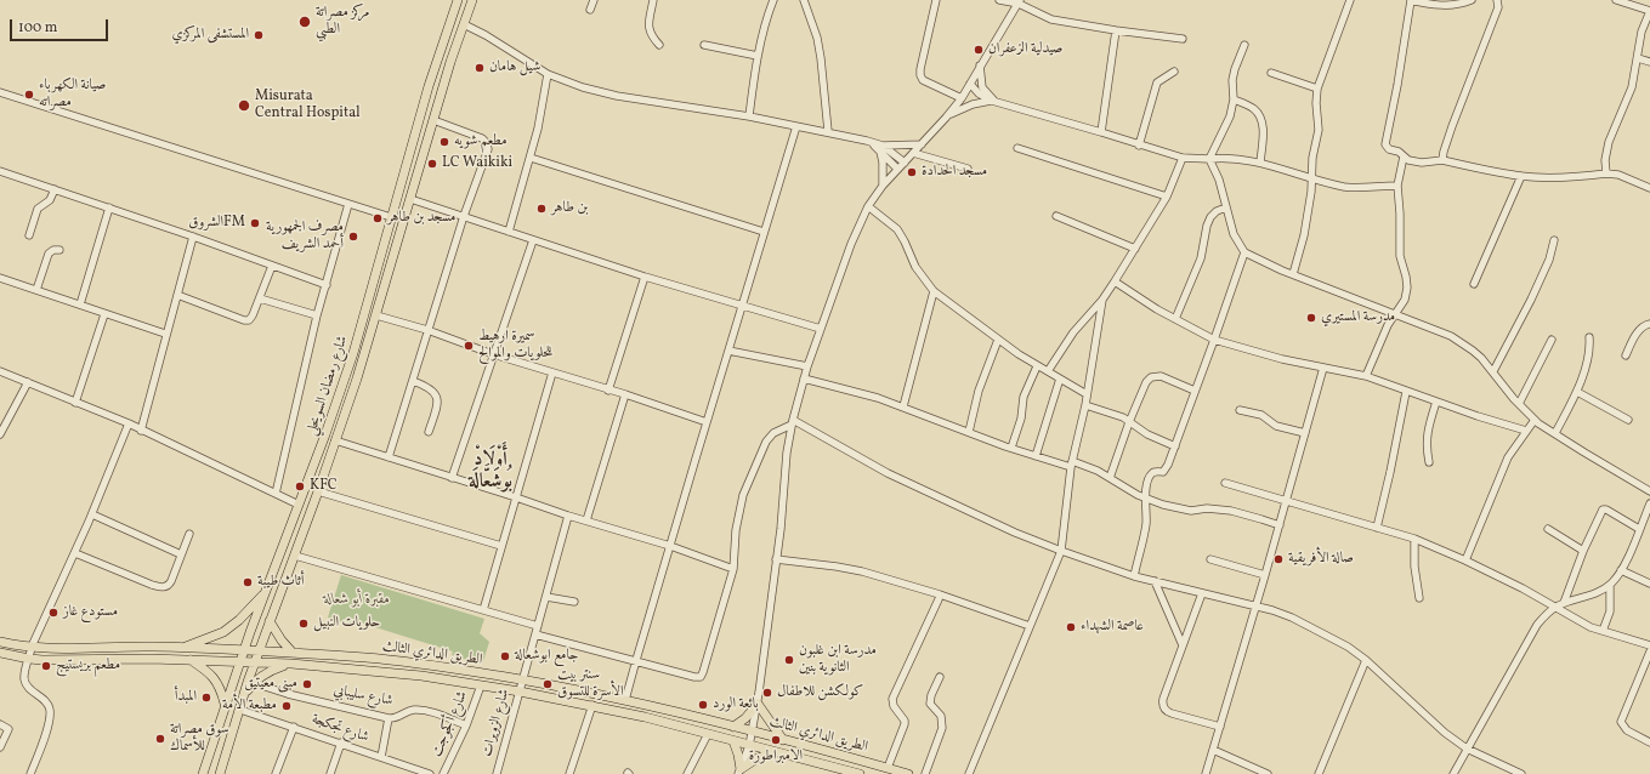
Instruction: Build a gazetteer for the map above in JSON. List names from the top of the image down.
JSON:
{
  "streets": {
    "main road": ["شارع رمضان السويحلي", "الطريق الدائري الثالث"],
    "street": [
      "شارع سليبابي",
      "شارع الزويرات",
      "شارع أكجوجت",
      "شارع تجكجة"
    ]
  },
  "crossings": [
    ["شارع رمضان السويحلي", "الطريق الدائري الثالث"],
    ["شارع رمضان السويحلي", "شارع تجكجة"],
    ["الطريق الدائري الثالث", "شارع الزويرات"],
    ["الطريق الدائري الثالث", "شارع أكجوجت"],
    ["شارع سليبابي", "شارع أكجوجت"]
  ],
  "districts": ["أَوْلَادْ بُوشَعَّالَة"],
  "parks": ["مقبرة أبو شعالة"],
  "places": [
    "مركز مصراتة الطبي",
    "المستشفى المركزي",
    "صيدلية الزعفران",
    "شيل هامان",
    "صيانة الكهرباء مصراته",
    "Misurata Central Hospital",
    "مطعم شويه",
    "LC Waikiki",
    "مسجد الحدادة",
    "بن طاهر",
    "مسجد بن طاهر",
    "الشروقFM",
    "مصرف الجمهورية أحمد الشريف",
    "مدرسة المستيري",
    "سميرة ارهيط للحلويات والموالح",
    "KFC",
    "صالة الأفريقية",
    "أثاث طيبة",
    "مستودع غاز",
    "حلويات النبيل",
    "عاصمة الشهداء",
    "جامع ابوشعالة",
    "مدرسة ابن غلبون الثانوية بنين",
    "مطعم بريستيج",
    "مبنى معيتيق",
    "سنتر بيت الأسرة للتسوق",
    "كولكشن للاطفال",
    "المبدأ",
    "بائعة الورد",
    "مطبعة الأمة",
    "سوق مصراتة للأسماك",
    "الامبراطورة"
  ],
  "scale_bar": "100 m"
}
